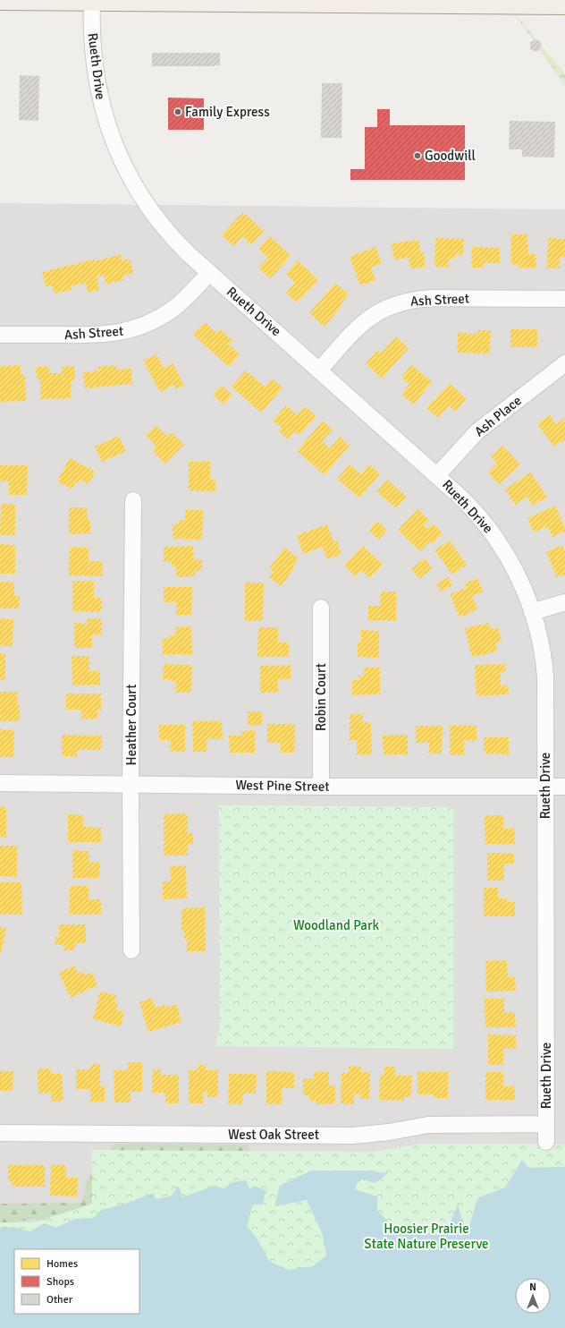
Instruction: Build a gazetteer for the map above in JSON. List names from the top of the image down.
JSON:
{
  "streets": {
    "street": [
      "Rueth Drive",
      "Ash Street",
      "Ash Place",
      "Robin Court",
      "Heather Court",
      "West Pine Street",
      "West Oak Street"
    ]
  },
  "crossings": [
    ["Rueth Drive", "Ash Street"],
    ["Rueth Drive", "Ash Place"],
    ["Rueth Drive", "West Pine Street"],
    ["Rueth Drive", "West Oak Street"],
    ["Robin Court", "West Pine Street"],
    ["Heather Court", "West Pine Street"]
  ],
  "parks": ["Woodland Park", "Hoosier Prairie State Nature Preserve"],
  "places": ["Family Express", "Goodwill"],
  "legend": ["Homes", "Shops", "Other"],
  "north": "top"
}
